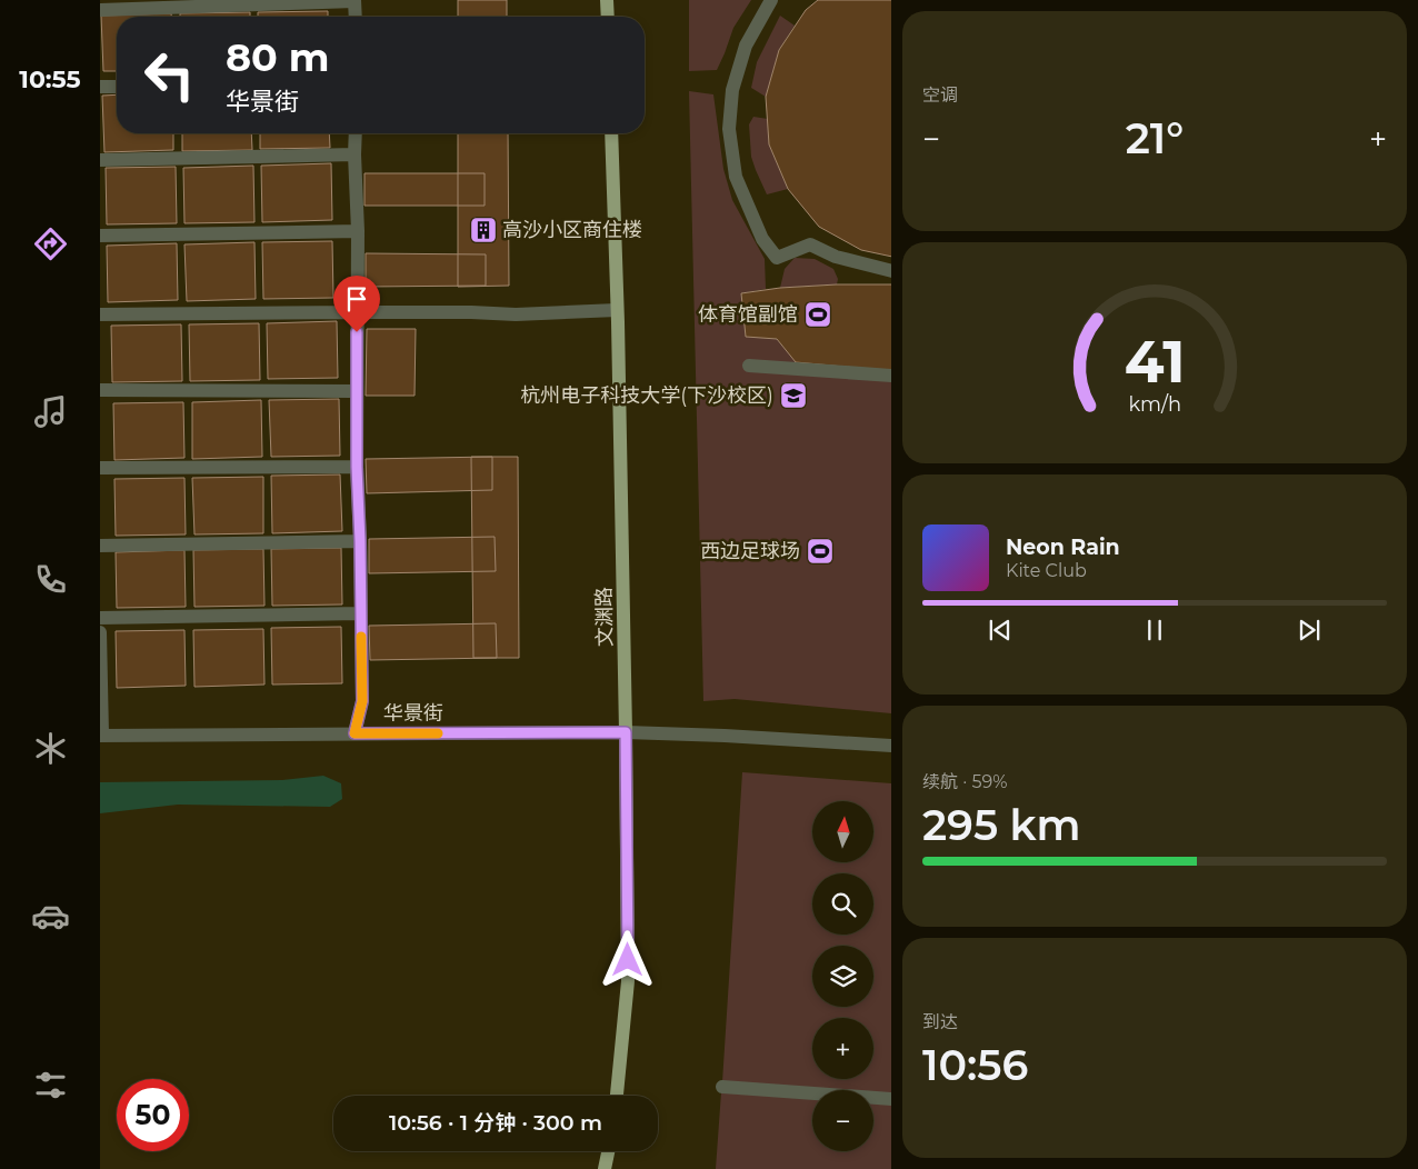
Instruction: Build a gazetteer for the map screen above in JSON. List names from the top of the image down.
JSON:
{
  "streets": {
    "main road": ["文渊路"],
    "street": ["华景街"]
  },
  "crossings": [
    ["文渊路", "华景街"]
  ],
  "places": {
    "building": ["高沙小区商住楼"],
    "sports": ["体育馆副馆", "西边足球场"],
    "school or university": ["杭州电子科技大学(下沙校区)"]
  },
  "north": "top",
  "page": {
    "tabs": "10:55",
    "tile": [
      "空调",
      ["续航 · 59%", "295 km"],
      ["到达", "10:56"]
    ],
    "turn": ["80 m", "华景街"],
    "heat": ["−", "21°", "+"],
    "song": ["Neon Rain", "Kite Club"],
    "map_buttons": ["+", "−"],
    "limit": "50",
    "trip": "10:56 · 1 分钟 · 300 m",
    "gauge": ["41", "km/h"]
  }
}
